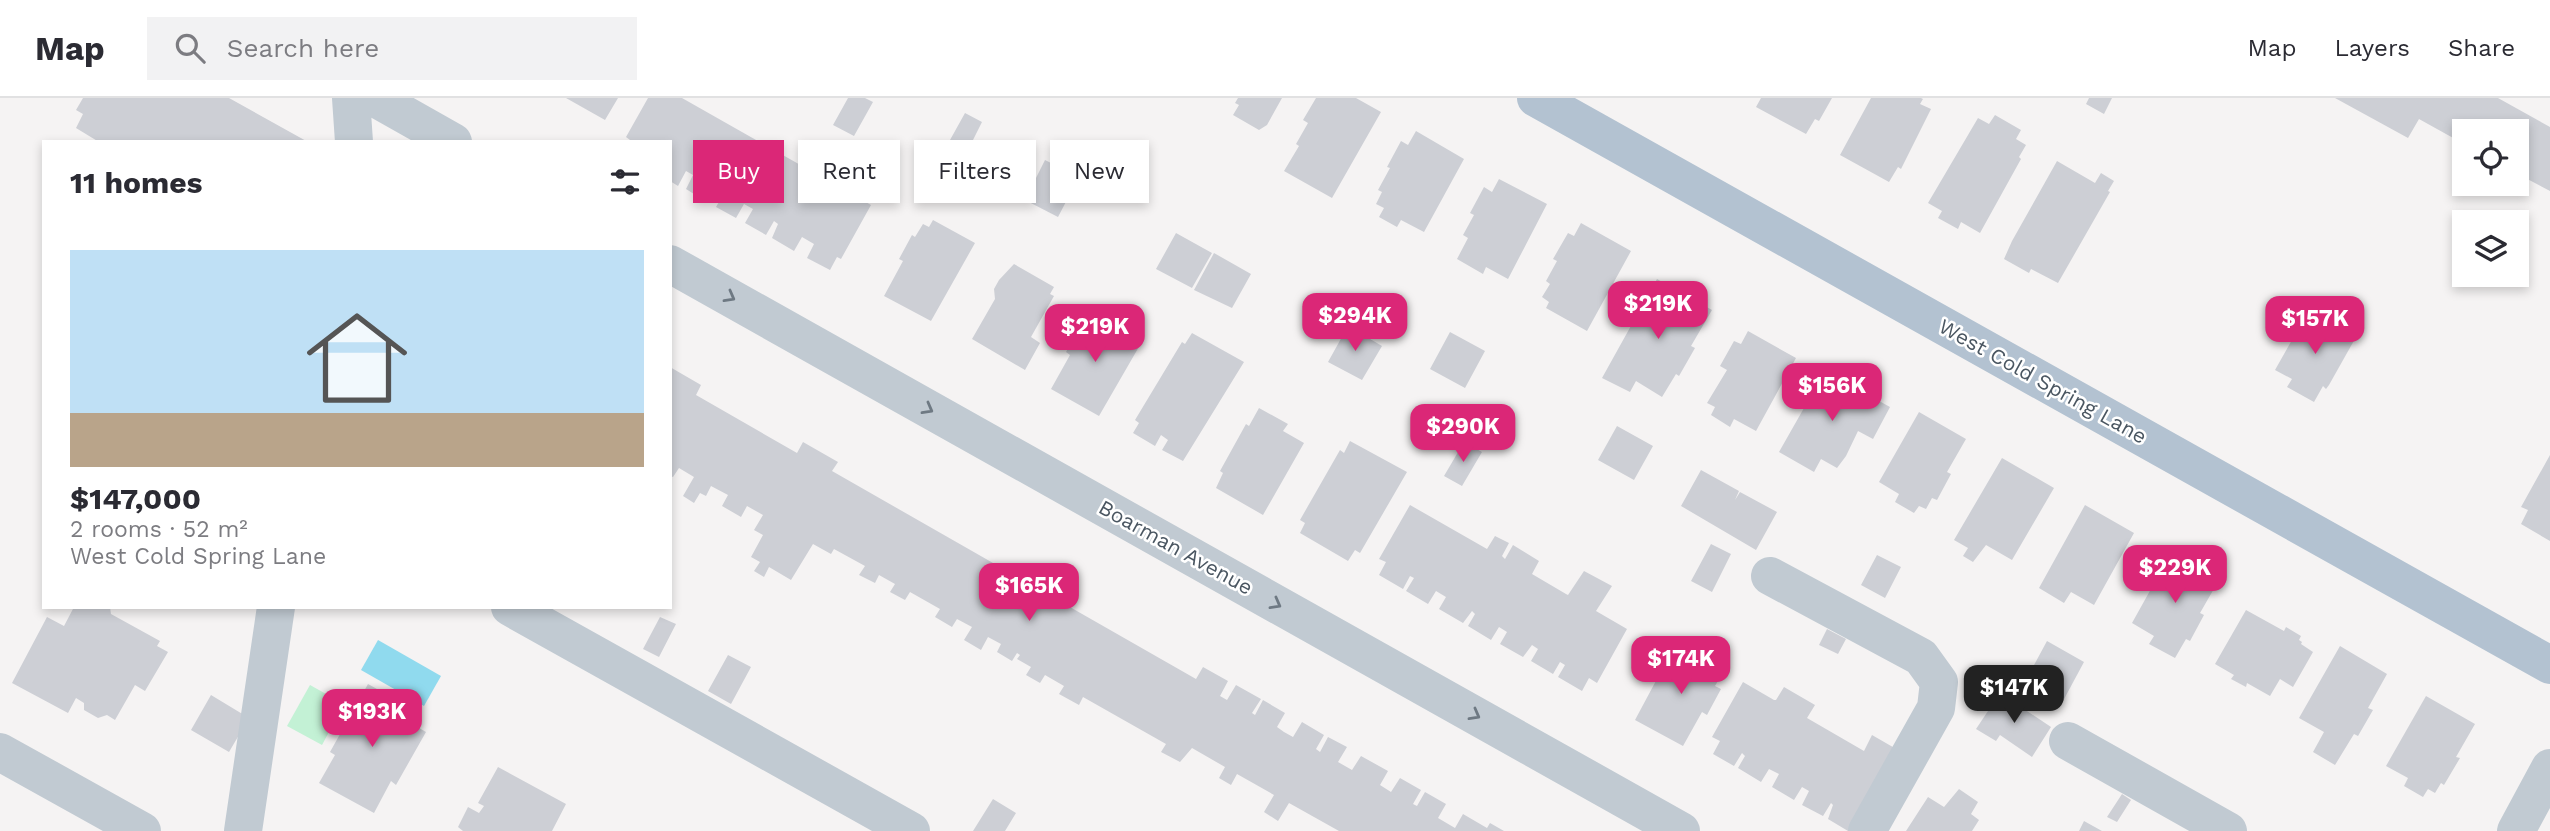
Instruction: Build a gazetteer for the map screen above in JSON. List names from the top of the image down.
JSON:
{
  "streets": {
    "main road": ["West Cold Spring Lane"],
    "street": ["Boarman Avenue"]
  },
  "one_way": ["Boarman Avenue"],
  "page": {
    "header": "Map",
    "search": "Search here",
    "nav": ["Map", "Layers", "Share"],
    "chip": [
      "Buy",
      "Rent",
      "Filters",
      "New"
    ],
    "heading": "11 homes",
    "list": [
      {
        "name": "$147,000",
        "note": "2 rooms · 52 m² · West Cold Spring Lane"
      }
    ],
    "price": [
      "$219K",
      "$294K",
      "$157K",
      "$219K",
      "$156K",
      "$290K",
      "$229K",
      "$165K",
      "$174K",
      "$147K",
      "$193K"
    ]
  }
}
